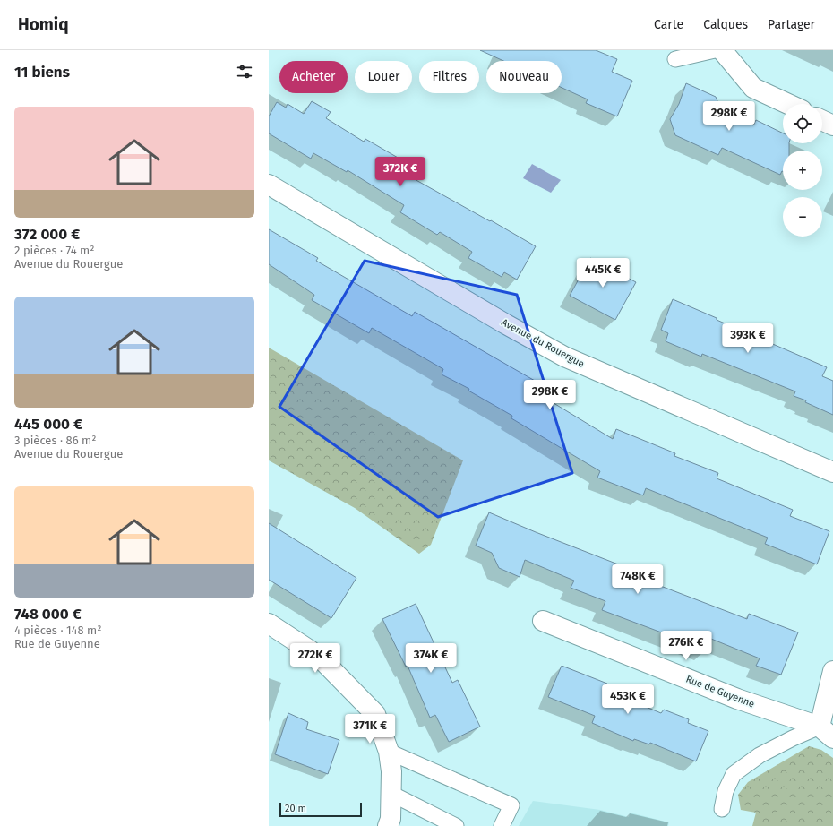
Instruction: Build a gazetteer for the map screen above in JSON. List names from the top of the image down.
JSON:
{
  "streets": {
    "street": ["Avenue du Rouergue", "Rue de Guyenne"]
  },
  "scale_bar": "20 m",
  "page": {
    "header": "Homiq",
    "nav": ["Carte", "Calques", "Partager"],
    "heading": "11 biens",
    "chip": [
      "Acheter",
      "Louer",
      "Filtres",
      "Nouveau"
    ],
    "list": [
      {
        "name": "372 000 €",
        "note": "2 pièces · 74 m² · Avenue du Rouergue"
      },
      {
        "name": "445 000 €",
        "note": "3 pièces · 86 m² · Avenue du Rouergue"
      },
      {
        "name": "748 000 €",
        "note": "4 pièces · 148 m² · Rue de Guyenne"
      }
    ],
    "price": [
      "298K €",
      "372K €",
      "445K €",
      "393K €",
      "298K €",
      "748K €",
      "276K €",
      "272K €",
      "374K €",
      "453K €",
      "371K €"
    ],
    "map_buttons": ["+", "−"],
    "scale": "20 m"
  }
}
